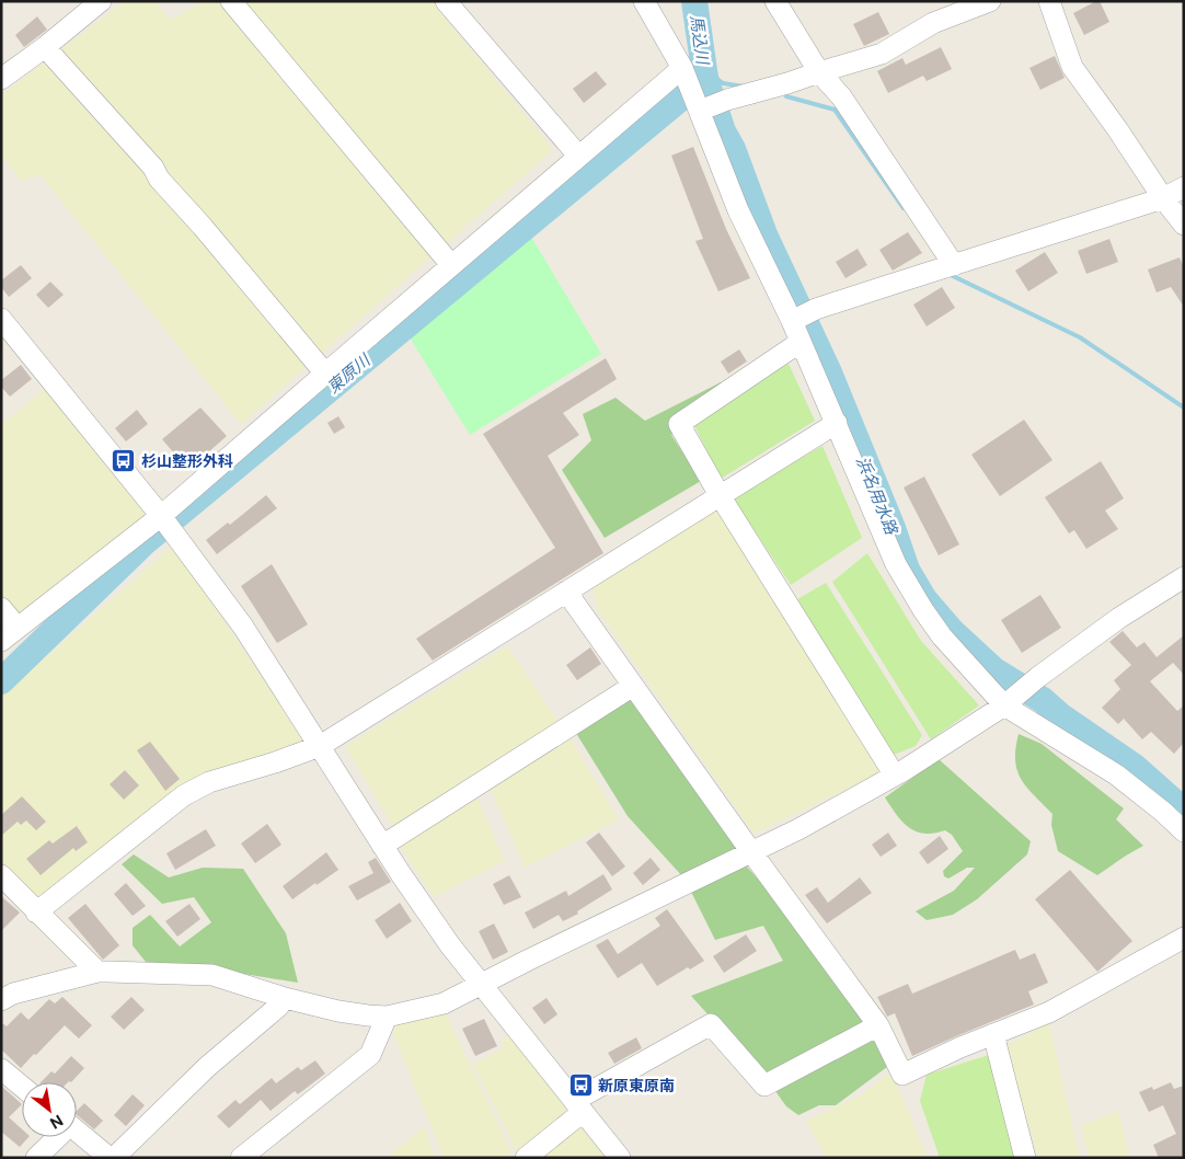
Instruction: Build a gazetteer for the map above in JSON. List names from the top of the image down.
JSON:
{
  "water": ["馬込川", "東原川", "浜名用水路"],
  "places": {
    "bus stop": ["杉山整形外科", "新原東原南"]
  },
  "north": "bottom right"
}
